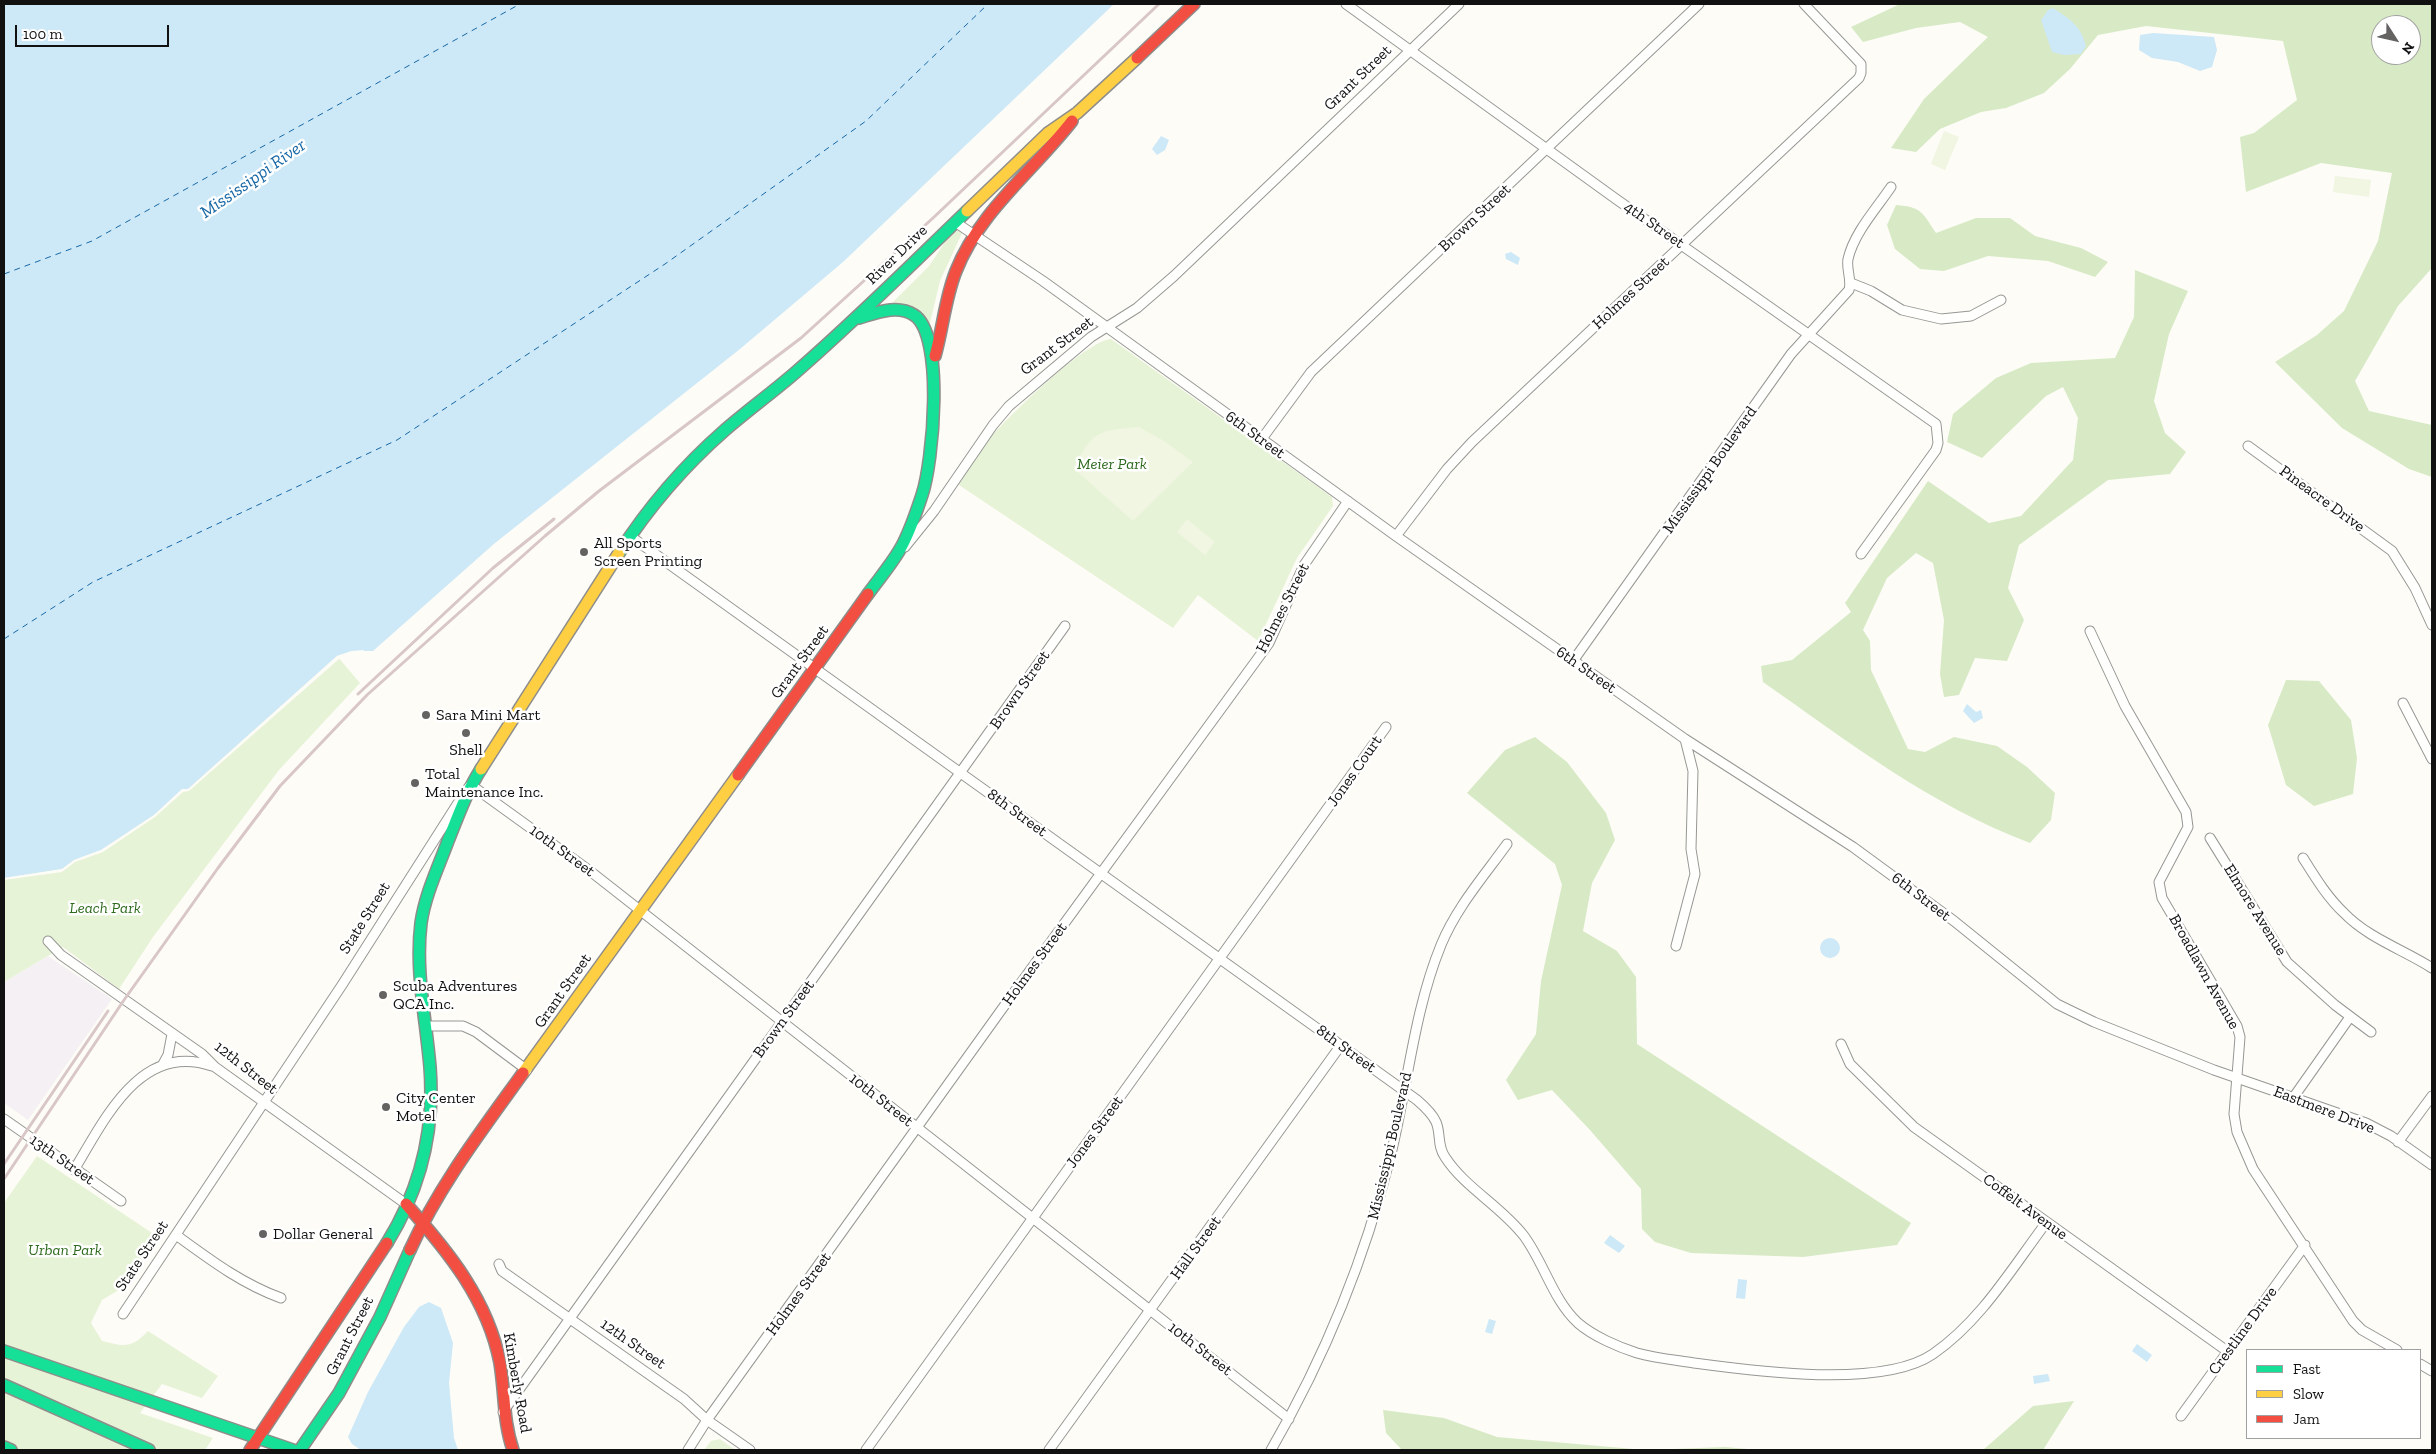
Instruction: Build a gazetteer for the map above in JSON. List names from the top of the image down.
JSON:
{
  "streets": {
    "main road": [
      "Grant Street",
      "River Drive",
      "State Street",
      "12th Street",
      "Kimberly Road"
    ],
    "street": [
      "Brown Street",
      "4th Street",
      "Holmes Street",
      "6th Street",
      "Mississippi Boulevard",
      "Pineacre Drive",
      "Jones Court",
      "8th Street",
      "10th Street",
      "Elmore Avenue",
      "Broadlawn Avenue",
      "Eastmere Drive",
      "Jones Street",
      "13th Street",
      "Coffelt Avenue",
      "Hall Street",
      "Crestline Drive"
    ]
  },
  "crossings": [
    ["Grant Street", "4th Street"],
    ["Grant Street", "6th Street"],
    ["Grant Street", "8th Street"],
    ["Grant Street", "10th Street"],
    ["Grant Street", "State Street"],
    ["Grant Street", "12th Street"],
    ["Grant Street", "Kimberly Road"],
    ["Brown Street", "4th Street"],
    ["Brown Street", "6th Street"],
    ["Brown Street", "8th Street"],
    ["Brown Street", "10th Street"],
    ["Brown Street", "12th Street"],
    ["Brown Street", "Kimberly Road"],
    ["4th Street", "Holmes Street"],
    ["4th Street", "Mississippi Boulevard"],
    ["River Drive", "6th Street"],
    ["River Drive", "8th Street"],
    ["River Drive", "State Street"],
    ["Holmes Street", "6th Street"],
    ["Holmes Street", "8th Street"],
    ["Holmes Street", "10th Street"],
    ["Holmes Street", "12th Street"],
    ["6th Street", "Mississippi Boulevard"],
    ["6th Street", "Broadlawn Avenue"],
    ["6th Street", "Eastmere Drive"],
    ["Mississippi Boulevard", "8th Street"],
    ["Mississippi Boulevard", "10th Street"],
    ["Jones Court", "Jones Street"],
    ["8th Street", "State Street"],
    ["8th Street", "Jones Street"],
    ["8th Street", "Coffelt Avenue"],
    ["8th Street", "Hall Street"],
    ["10th Street", "State Street"],
    ["10th Street", "Jones Street"],
    ["10th Street", "Hall Street"],
    ["State Street", "12th Street"],
    ["Broadlawn Avenue", "Eastmere Drive"],
    ["Broadlawn Avenue", "Crestline Drive"],
    ["12th Street", "Kimberly Road"],
    ["Coffelt Avenue", "Crestline Drive"]
  ],
  "water": ["Mississippi River"],
  "parks": ["Meier Park", "Leach Park", "Urban Park"],
  "places": [
    "All Sports Screen Printing",
    "Sara Mini Mart",
    "Shell",
    "Total Maintenance Inc.",
    "Scuba Adventures QCA Inc.",
    "City Center Motel",
    "Dollar General"
  ],
  "legend": ["Fast", "Slow", "Jam"],
  "scale_bar": "100 m",
  "north": "bottom right"
}
